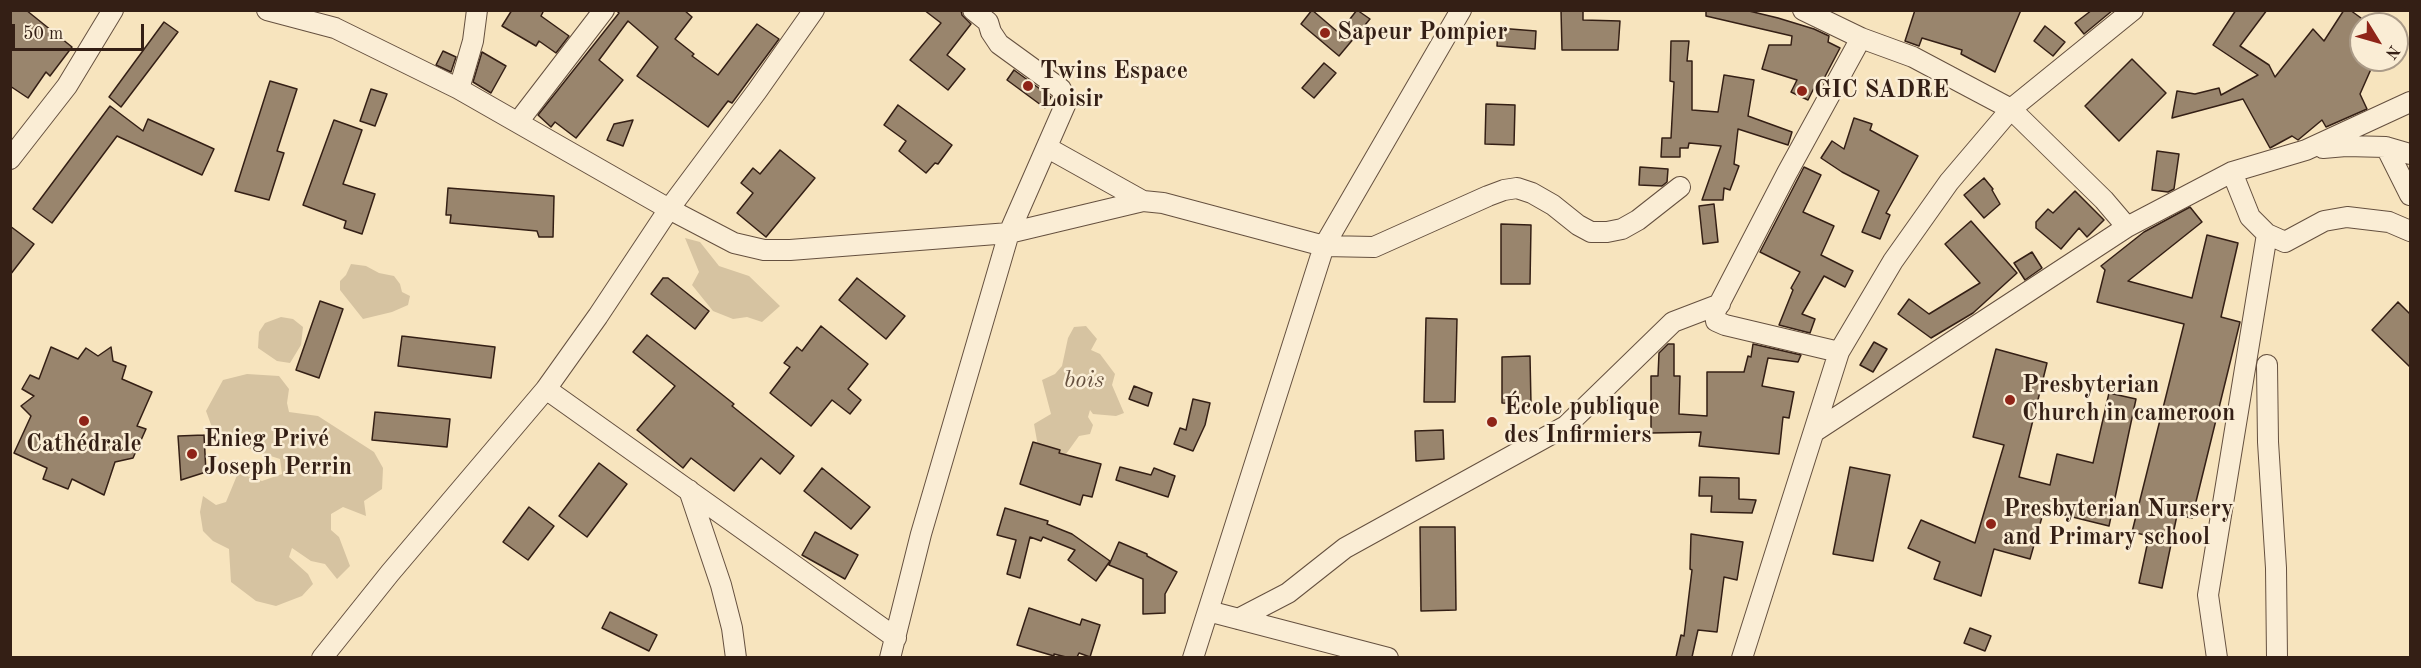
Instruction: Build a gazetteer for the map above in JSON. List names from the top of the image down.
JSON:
{
  "parks": ["bois"],
  "places": [
    "Sapeur Pompier",
    "Twins Espace Loisir",
    "GIC SADRE",
    "Presbyterian Church in cameroon",
    "Cathédrale",
    "École publique des Infirmiers",
    "Enieg Privé Joseph Perrin",
    "Presbyterian Nursery and Primary school"
  ],
  "scale_bar": "50 m",
  "north": "bottom right"
}
